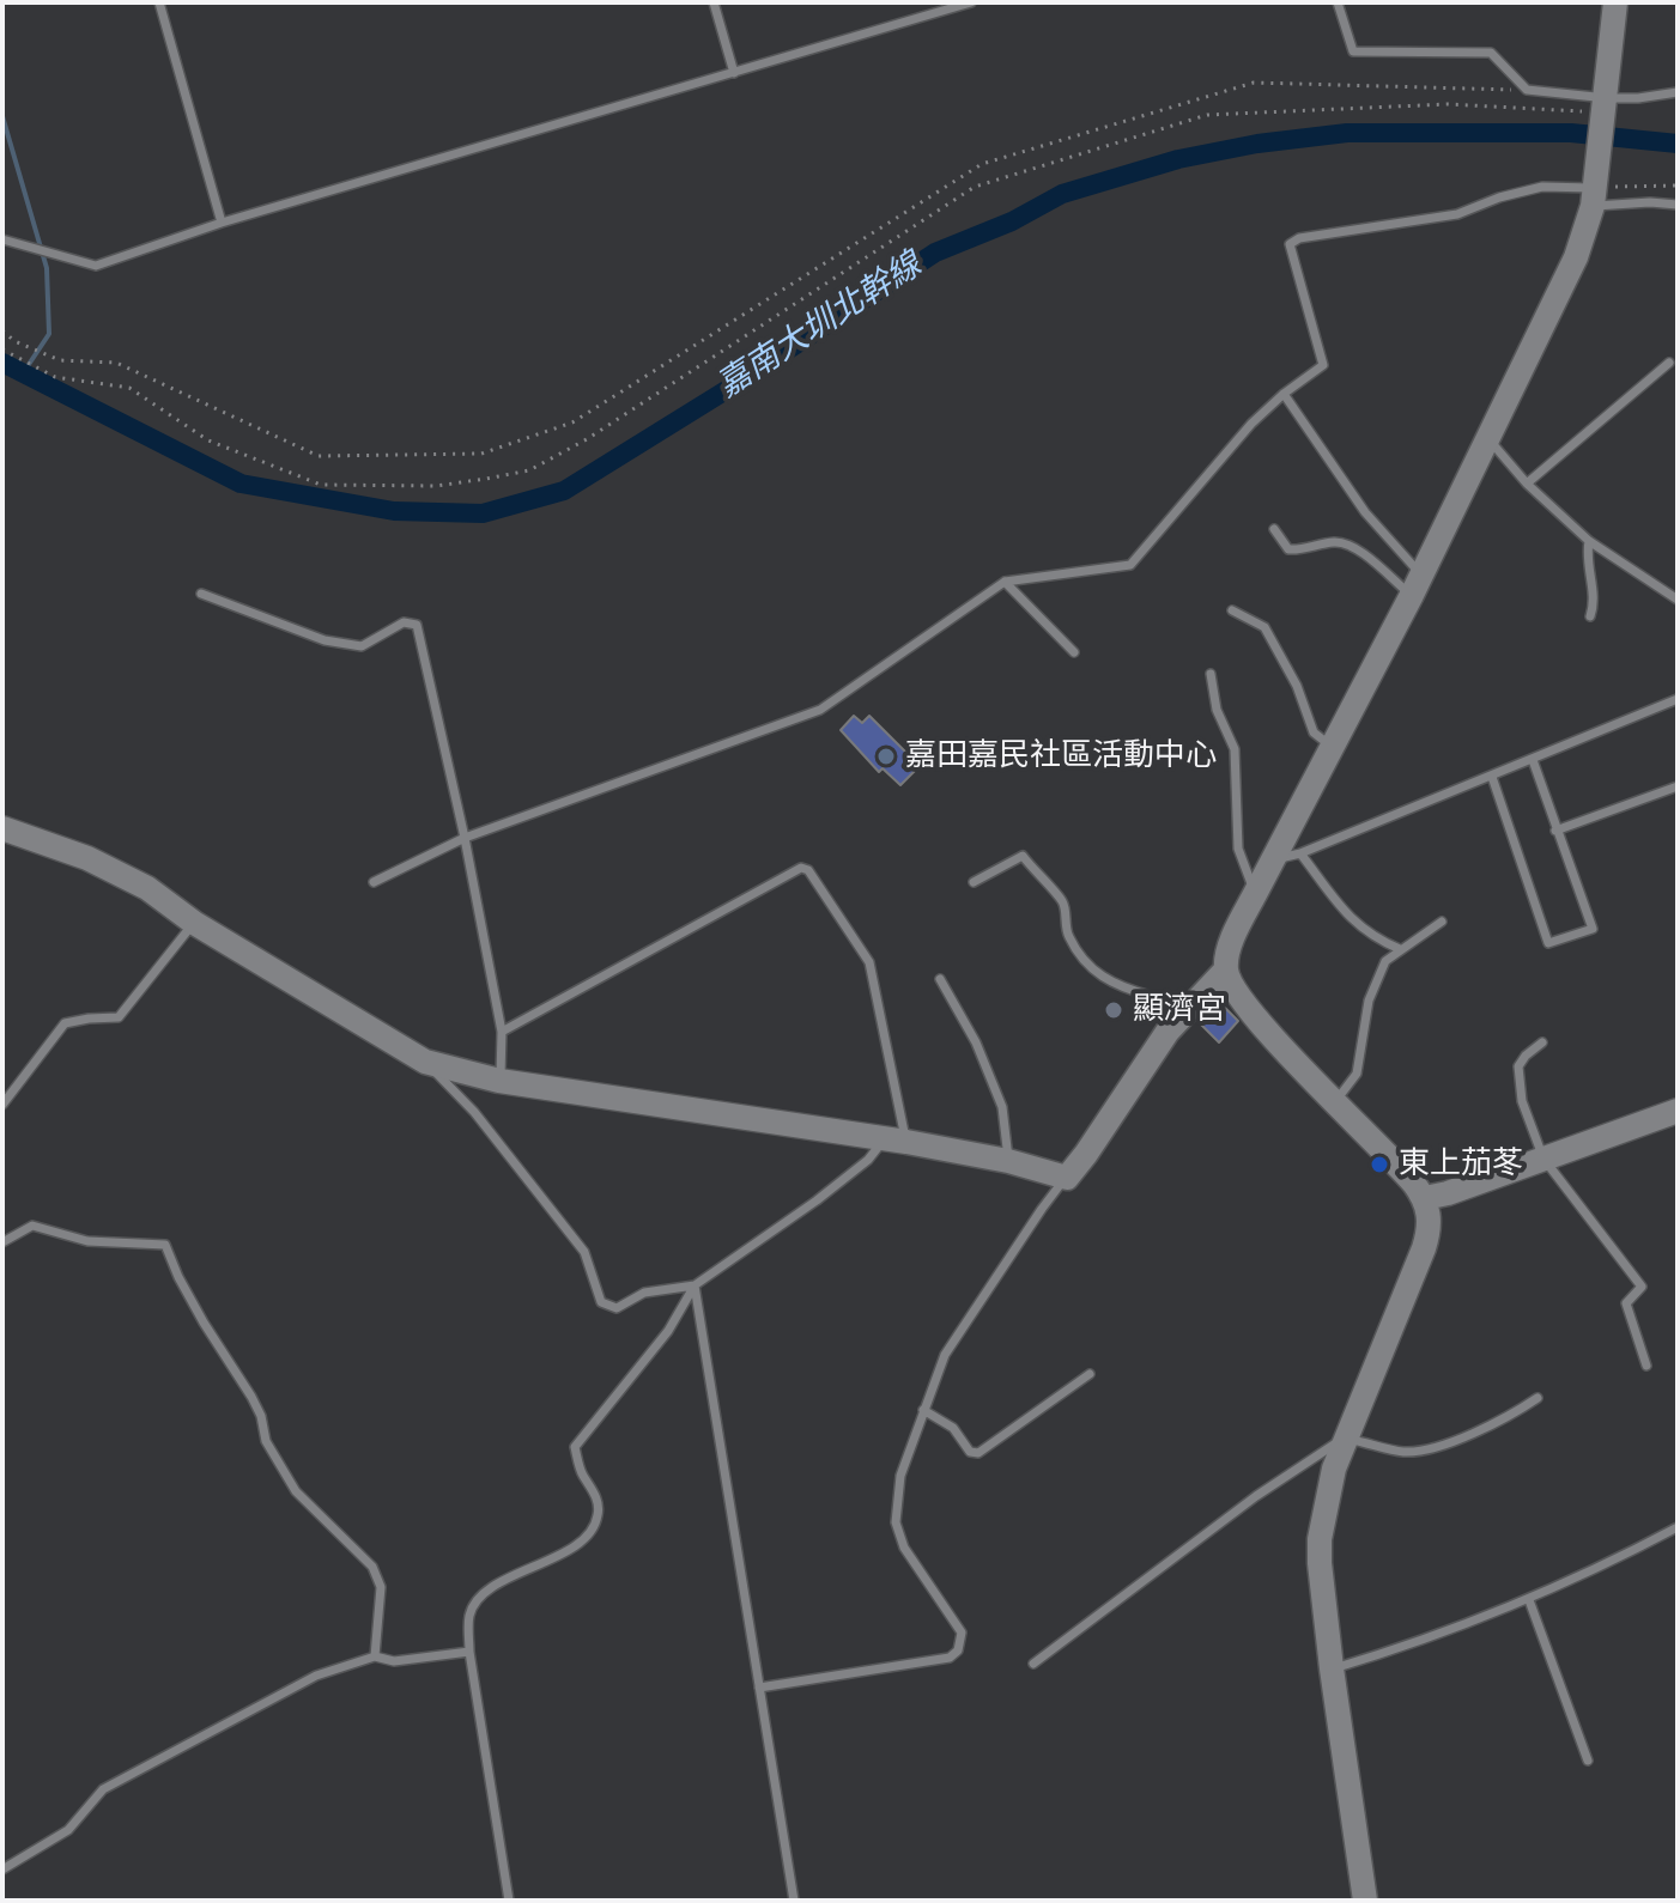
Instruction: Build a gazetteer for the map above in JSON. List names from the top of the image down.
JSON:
{
  "water": ["嘉南大圳北幹線"],
  "places": ["嘉田嘉民社區活動中心", "顯濟宮", "東上茄苳"]
}
